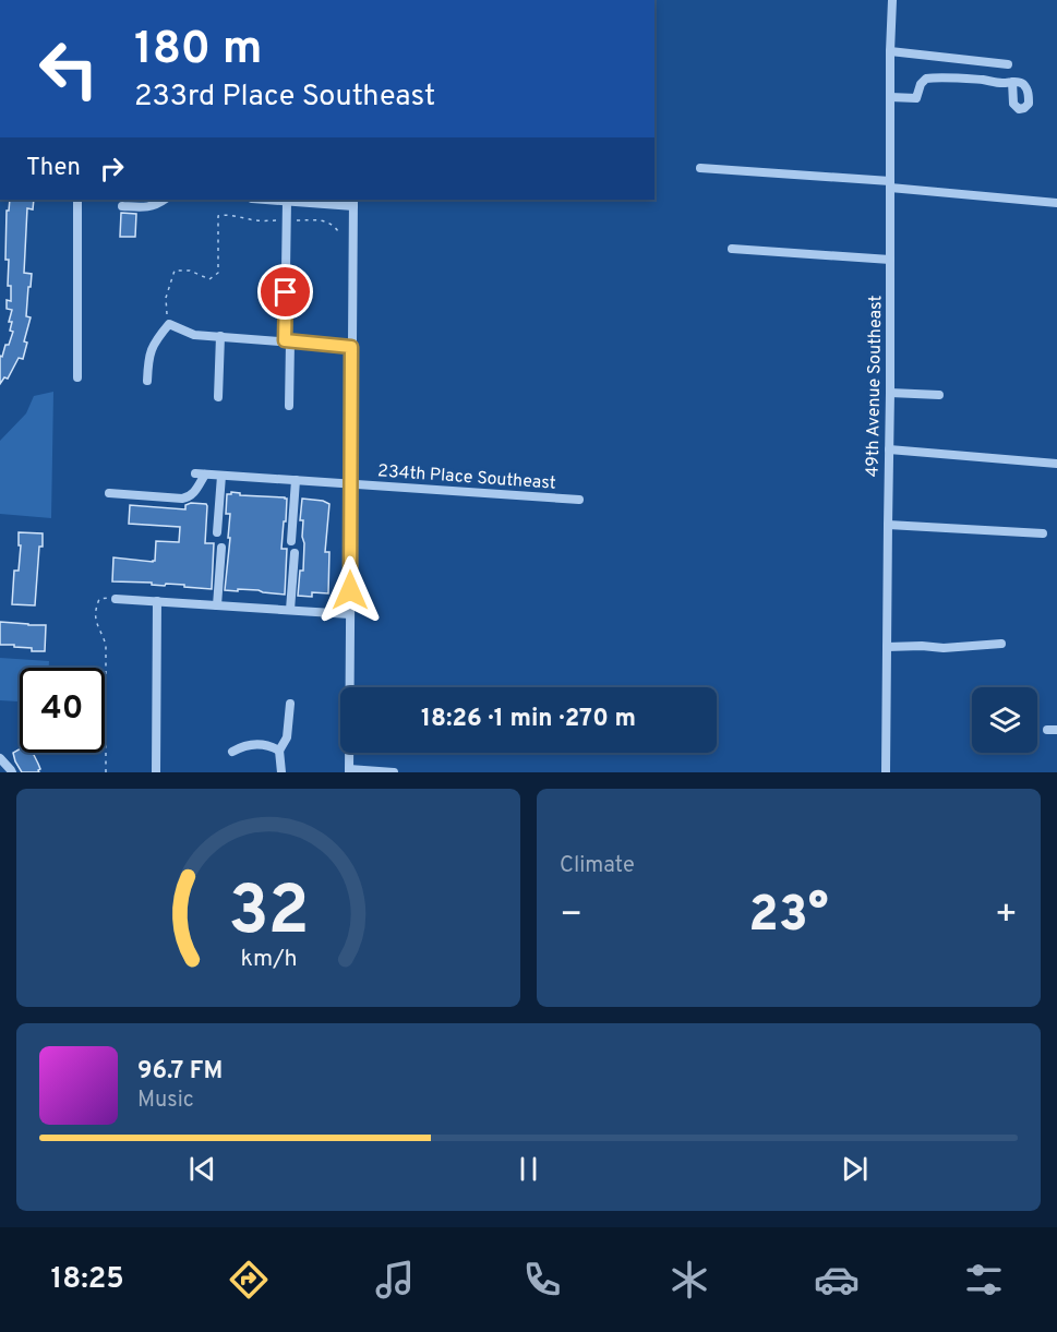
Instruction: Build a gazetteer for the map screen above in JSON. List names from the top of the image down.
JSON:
{
  "streets": {
    "street": ["49th Avenue Southeast", "234th Place Southeast"]
  },
  "page": {
    "turn": ["180 m", "233rd Place Southeast"],
    "then": "Then",
    "limit": "40",
    "trip": "18:26 · 1 min · 270 m",
    "tile": "Climate",
    "heat": ["−", "23°", "+"],
    "song": ["96.7 FM", "Music"],
    "tabs": "18:25",
    "gauge": ["32", "km/h"]
  }
}
